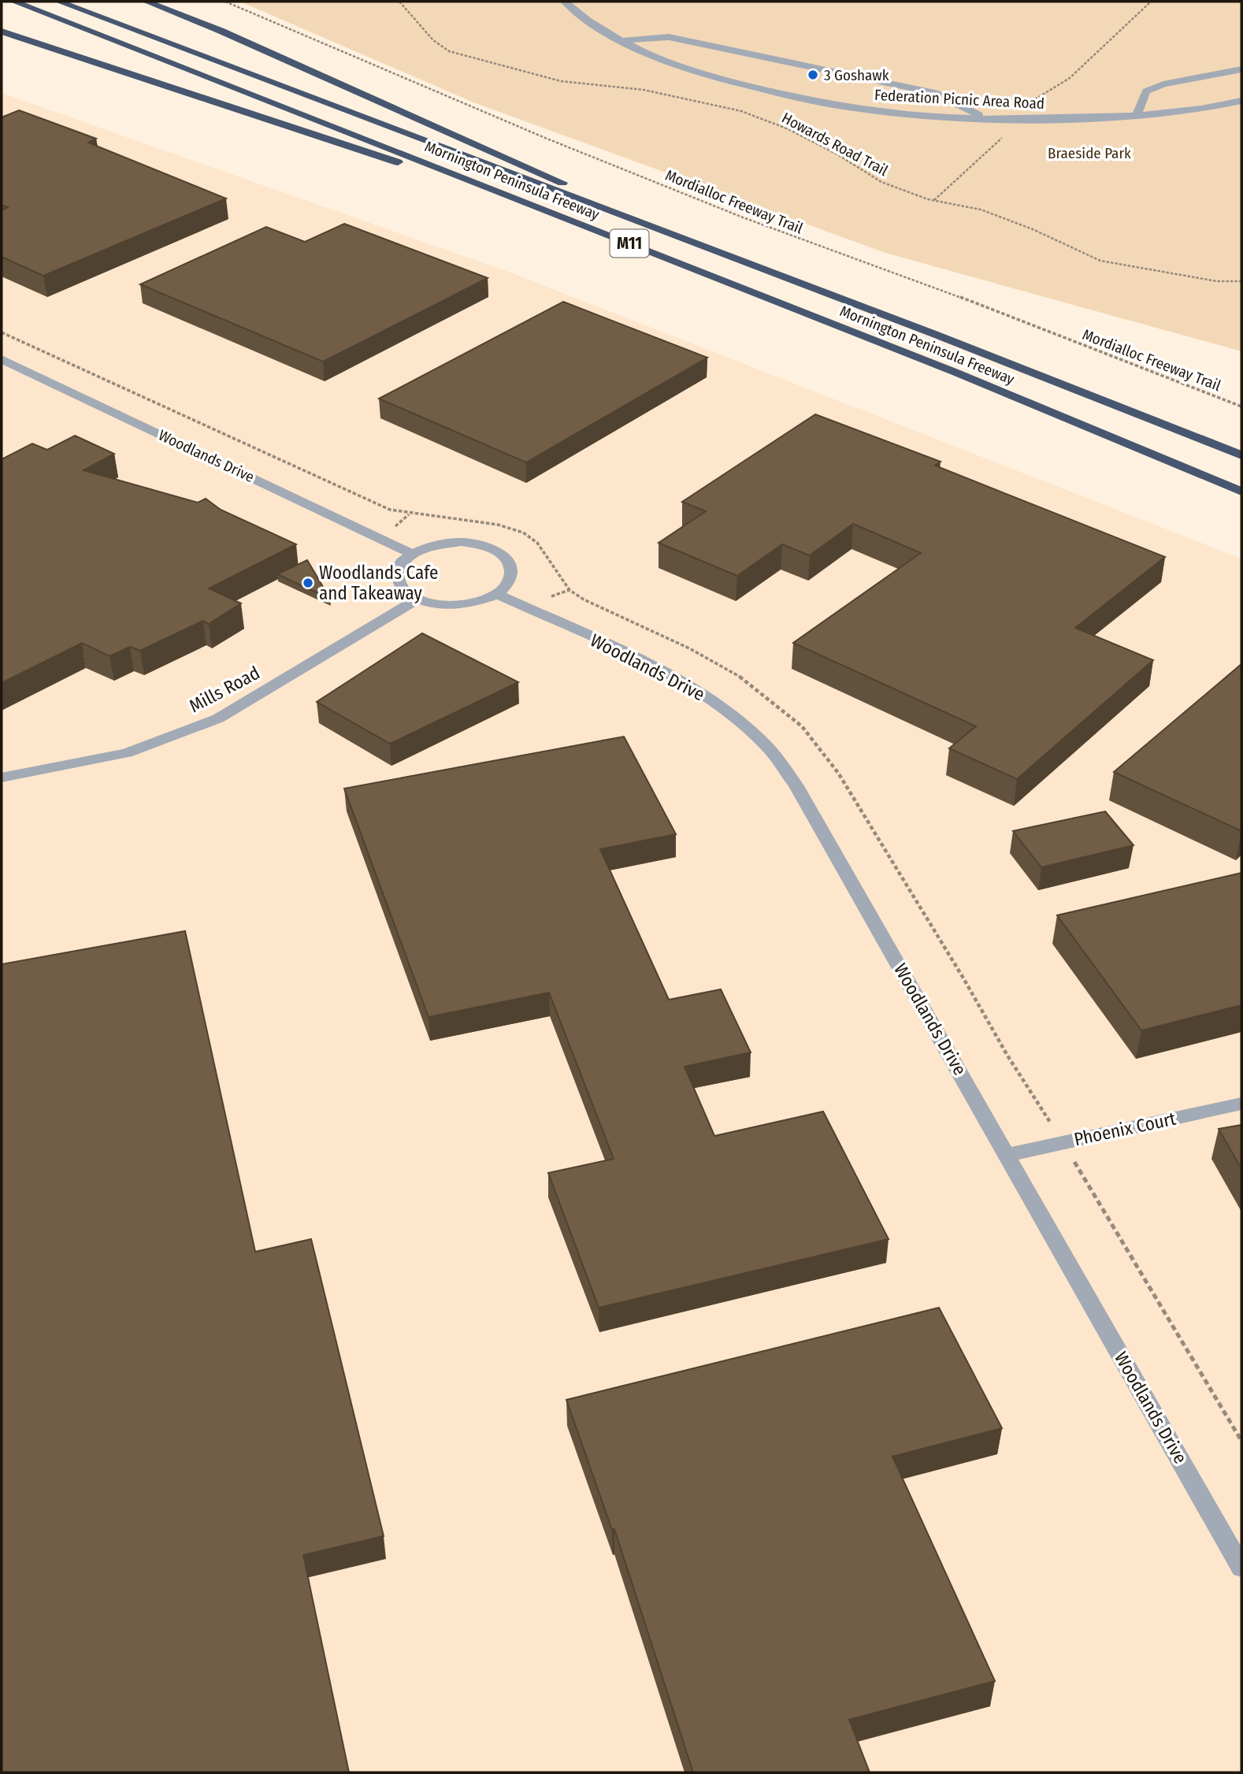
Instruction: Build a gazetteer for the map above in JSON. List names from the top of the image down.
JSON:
{
  "streets": {
    "highway": ["Mornington Peninsula Freeway", "M11"],
    "street": [
      "Federation Picnic Area Road",
      "Woodlands Drive",
      "Mills Road",
      "Phoenix Court"
    ],
    "path": ["Howards Road Trail", "Mordialloc Freeway Trail"]
  },
  "crossings": [
    ["Woodlands Drive", "Phoenix Court"]
  ],
  "parks": ["Braeside Park"],
  "places": ["3 Goshawk", "Woodlands Cafe and Takeaway"]
}
